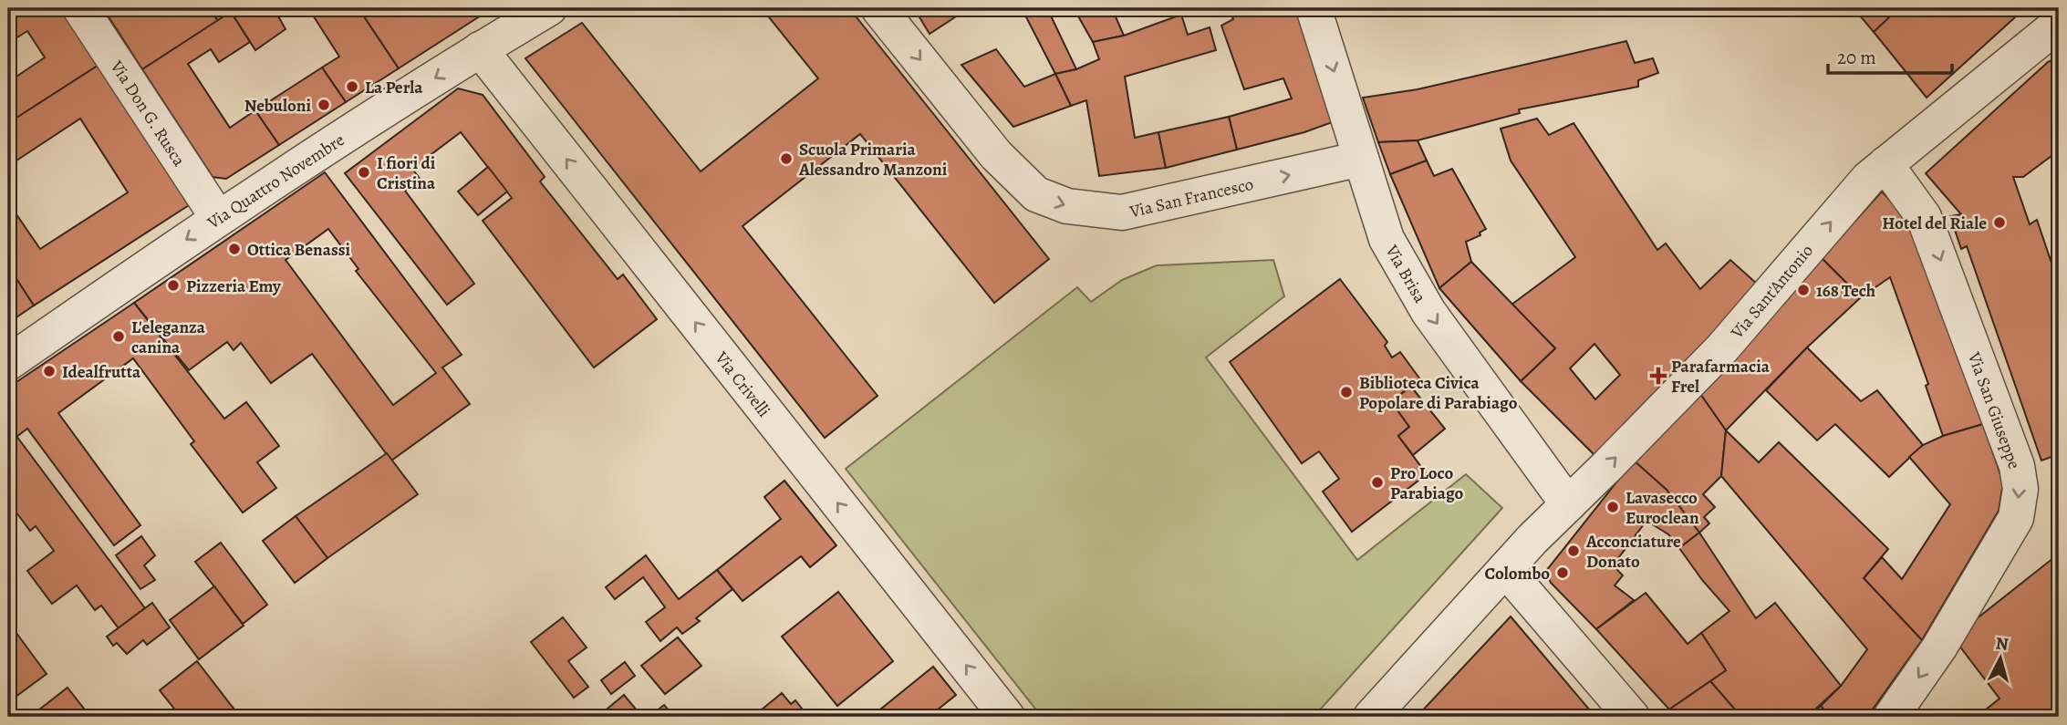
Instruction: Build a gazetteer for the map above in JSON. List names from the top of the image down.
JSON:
{
  "streets": {
    "street": [
      "Via Don G. Rusca",
      "Via Quattro Novembre",
      "Via San Francesco",
      "Via Brisa",
      "Via Sant'Antonio",
      "Via Crivelli",
      "Via San Giuseppe"
    ]
  },
  "crossings": [
    ["Via Don G. Rusca", "Via Quattro Novembre"],
    ["Via Quattro Novembre", "Via Crivelli"],
    ["Via San Francesco", "Via Brisa"],
    ["Via Brisa", "Via Sant'Antonio"],
    ["Via Sant'Antonio", "Via San Giuseppe"]
  ],
  "one_way": [
    "Via Quattro Novembre",
    "Via San Francesco",
    "Via Brisa",
    "Via Sant'Antonio",
    "Via Crivelli",
    "Via San Giuseppe"
  ],
  "places": {
    "other": [
      "La Perla",
      "Nebuloni",
      "Scuola Primaria Alessandro Manzoni",
      "I fiori di Cristina",
      "Hotel del Riale",
      "Ottica Benassi",
      "Pizzeria Emy",
      "168 Tech",
      "L'eleganza canina",
      "Idealfrutta",
      "Biblioteca Civica Popolare di Parabiago",
      "Pro Loco Parabiago",
      "Lavasecco Euroclean",
      "Acconciature Donato",
      "Colombo"
    ],
    "health": ["Parafarmacia Frel"]
  },
  "scale_bar": "20 m",
  "north": "top"
}
